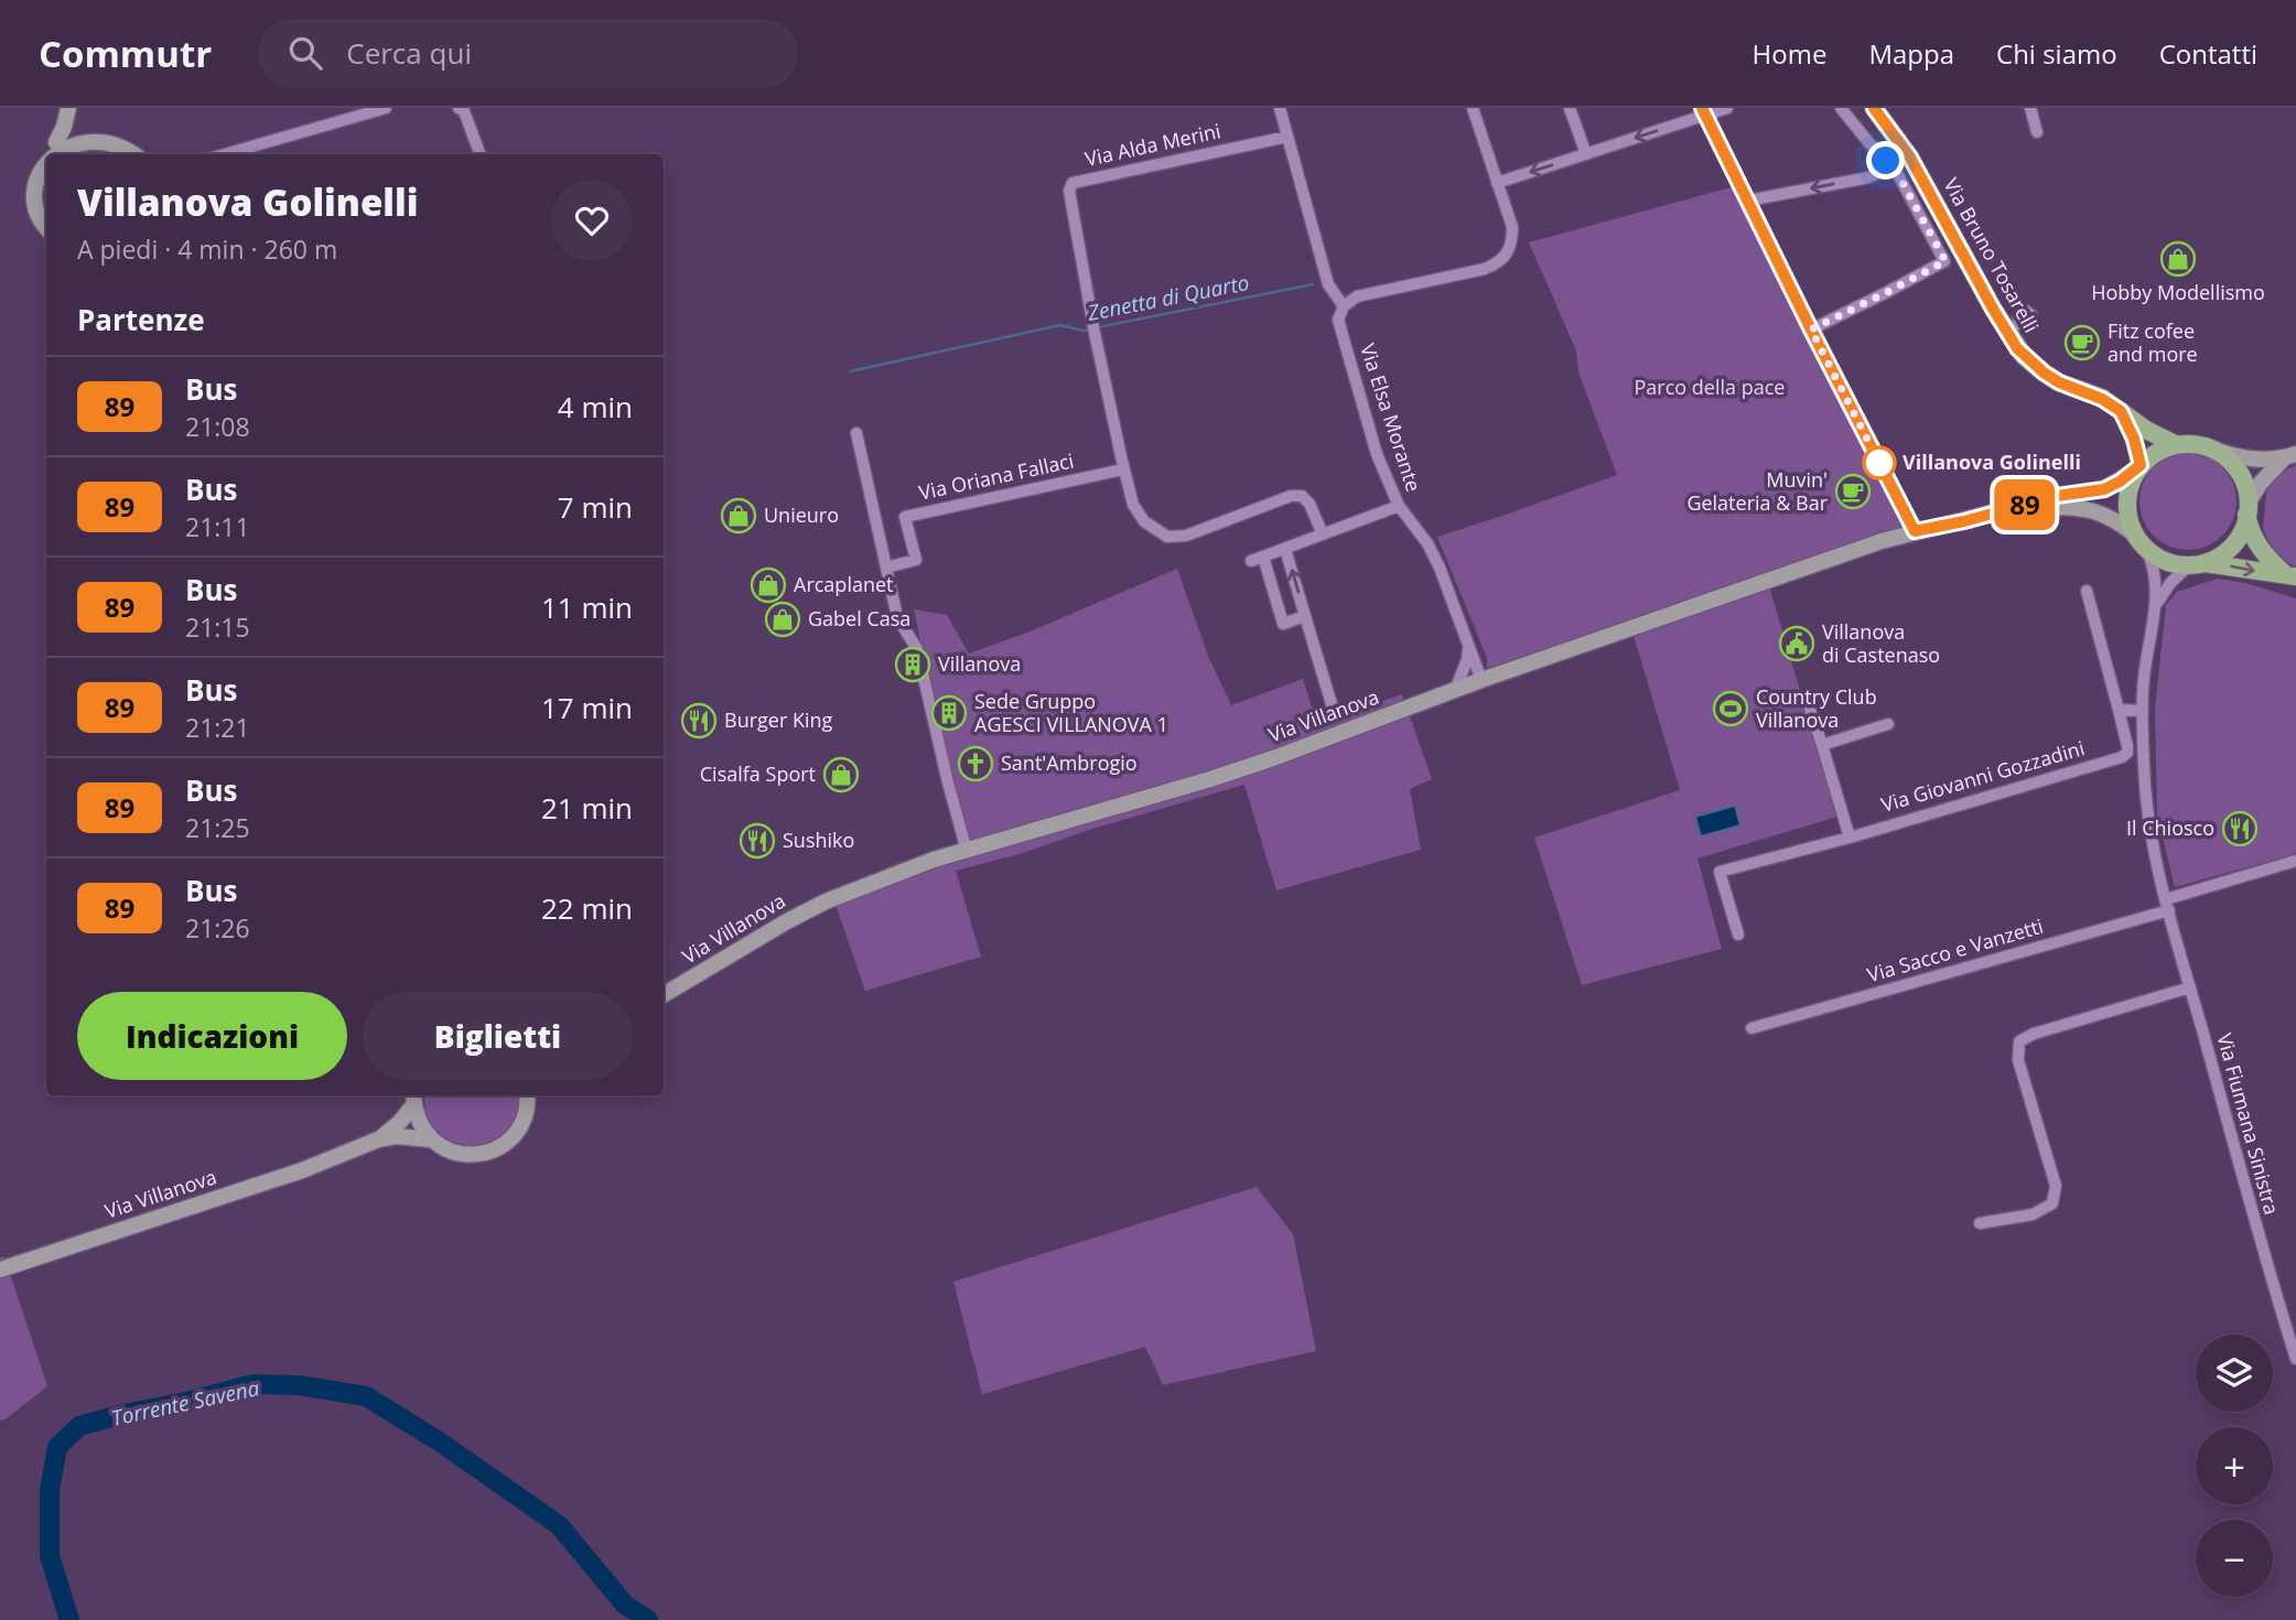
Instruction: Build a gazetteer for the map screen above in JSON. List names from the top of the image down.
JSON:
{
  "streets": {
    "main road": ["Via Bruno Tosarelli", "Via Villanova"],
    "street": [
      "Via Alda Merini",
      "Via Elsa Morante",
      "Via Oriana Fallaci",
      "Via Giovanni Gozzadini",
      "Via Sacco e Vanzetti",
      "Via Fiumana Sinistra"
    ]
  },
  "crossings": [
    ["Via Alda Merini", "Via Oriana Fallaci"],
    ["Via Bruno Tosarelli", "Via Villanova"],
    ["Via Bruno Tosarelli", "Via Fiumana Sinistra"],
    ["Via Elsa Morante", "Via Villanova"],
    ["Via Villanova", "Via Fiumana Sinistra"],
    ["Via Sacco e Vanzetti", "Via Fiumana Sinistra"]
  ],
  "water": ["Zenetta di Quarto", "Torrente Savena"],
  "parks": ["Parco della pace"],
  "places": {
    "shop": [
      "Hobby Modellismo",
      "Unieuro",
      "Arcaplanet",
      "Gabel Casa",
      "Cisalfa Sport"
    ],
    "cafe": ["Fitz cofee and more", "Muvin' Gelateria & Bar"],
    "other": ["Villanova Golinelli"],
    "public building": ["Villanova di Castenaso"],
    "building": ["Villanova", "Sede Gruppo AGESCI VILLANOVA 1"],
    "sports": ["Country Club Villanova"],
    "restaurant": ["Burger King", "Il Chiosco", "Sushiko"],
    "church": ["Sant'Ambrogio"]
  },
  "lines": ["bus line 89"],
  "page": {
    "header": "Commutr",
    "search": "Cerca qui",
    "nav": [
      "Home",
      "Mappa",
      "Chi siamo",
      "Contatti"
    ],
    "on_map": "89",
    "heading": [
      ["Villanova Golinelli", "A piedi · 4 min · 260 m"],
      "Partenze"
    ],
    "list": [
      {
        "mark": "89",
        "name": "Bus",
        "note": "21:08",
        "value": "4 min"
      },
      {
        "mark": "89",
        "name": "Bus",
        "note": "21:11",
        "value": "7 min"
      },
      {
        "mark": "89",
        "name": "Bus",
        "note": "21:15",
        "value": "11 min"
      },
      {
        "mark": "89",
        "name": "Bus",
        "note": "21:21",
        "value": "17 min"
      },
      {
        "mark": "89",
        "name": "Bus",
        "note": "21:25",
        "value": "21 min"
      },
      {
        "mark": "89",
        "name": "Bus",
        "note": "21:26",
        "value": "22 min"
      }
    ],
    "buttons": ["Indicazioni", "Biglietti"],
    "map_buttons": ["+", "−"]
  }
}
